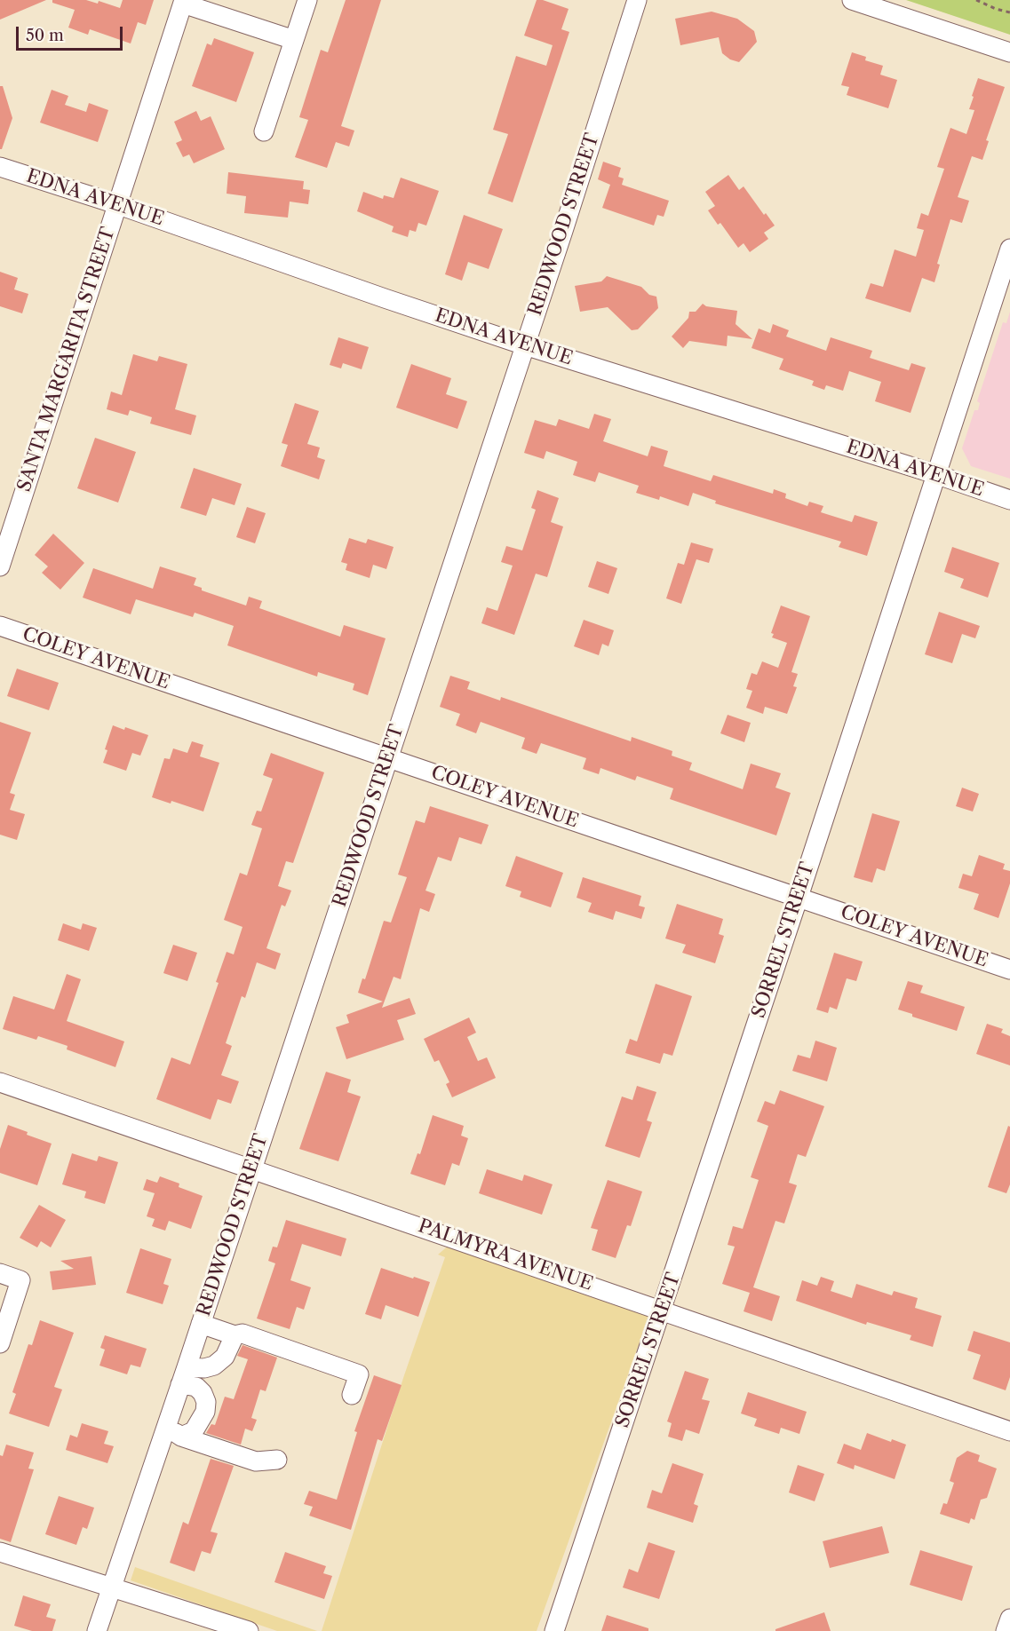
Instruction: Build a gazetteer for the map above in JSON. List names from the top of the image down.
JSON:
{
  "streets": {
    "street": [
      "EDNA AVENUE",
      "REDWOOD STREET",
      "SANTA MARGARITA STREET",
      "COLEY AVENUE",
      "SORREL STREET",
      "PALMYRA AVENUE"
    ]
  },
  "crossings": [
    ["EDNA AVENUE", "REDWOOD STREET"],
    ["EDNA AVENUE", "SANTA MARGARITA STREET"],
    ["EDNA AVENUE", "SORREL STREET"],
    ["REDWOOD STREET", "COLEY AVENUE"],
    ["REDWOOD STREET", "PALMYRA AVENUE"],
    ["COLEY AVENUE", "SORREL STREET"],
    ["SORREL STREET", "PALMYRA AVENUE"]
  ],
  "scale_bar": "50 m"
}
